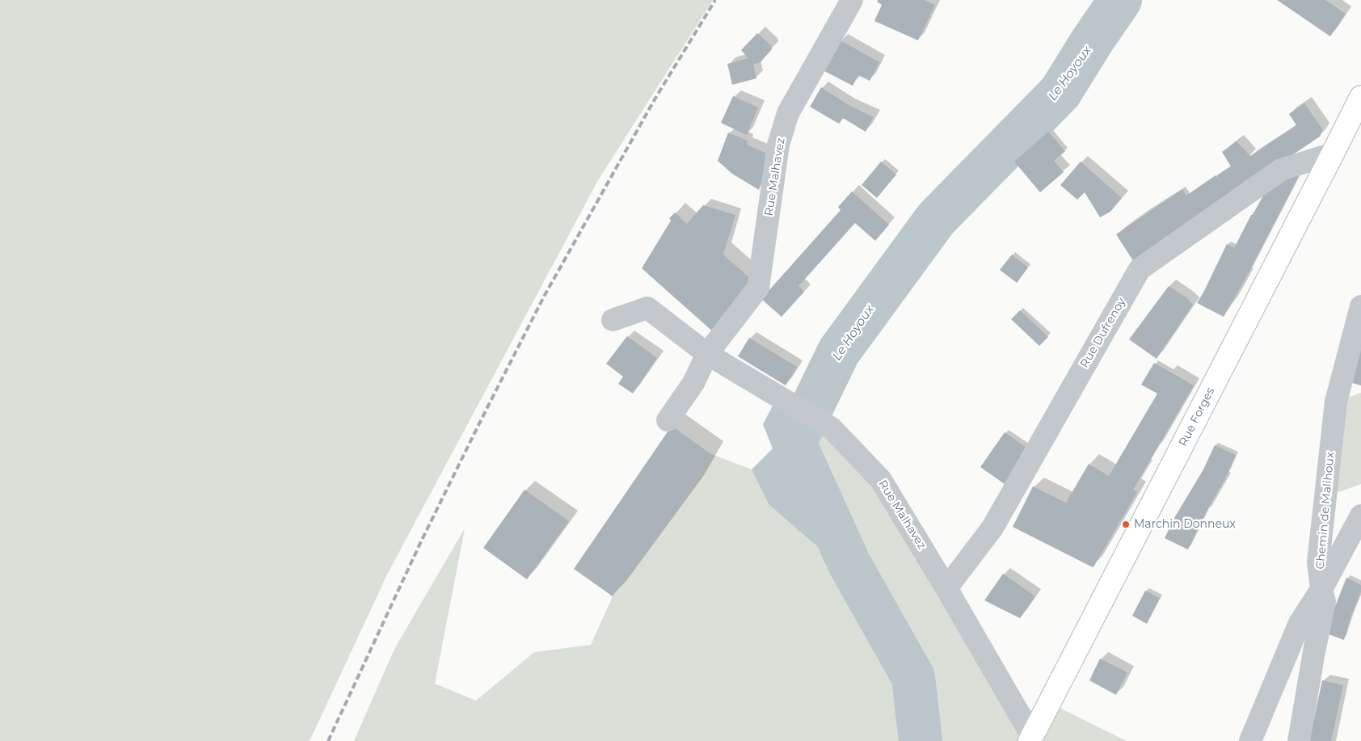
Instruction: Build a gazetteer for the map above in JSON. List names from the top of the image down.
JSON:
{
  "streets": {
    "main road": ["Rue Forges"],
    "street": ["Rue Malhavez", "Rue Dufrenoy", "Chemin de Malihoux"]
  },
  "crossings": [
    ["Rue Malhavez", "Rue Dufrenoy"],
    ["Rue Malhavez", "Rue Forges"],
    ["Rue Dufrenoy", "Rue Forges"]
  ],
  "water": ["Le Hoyoux"],
  "places": ["Marchin Donneux"]
}
